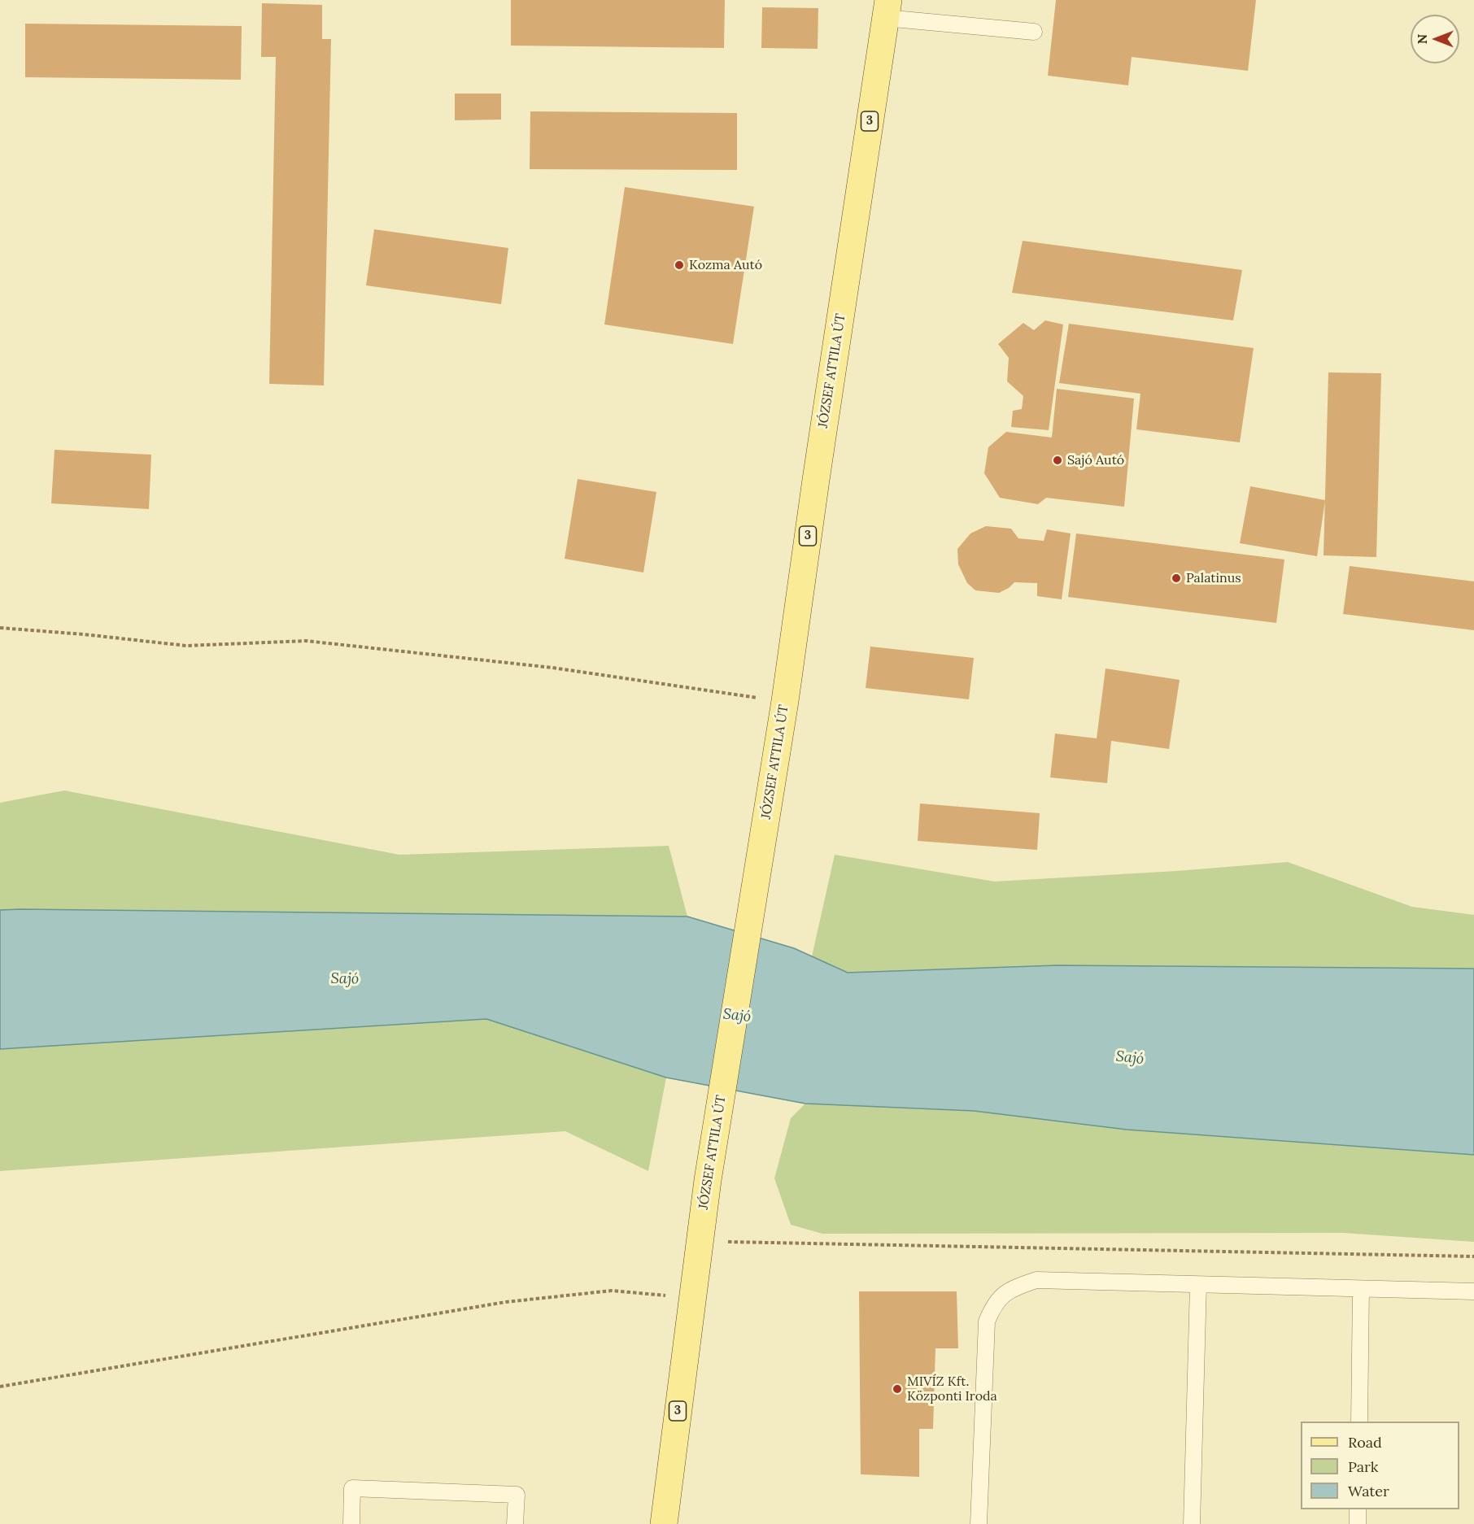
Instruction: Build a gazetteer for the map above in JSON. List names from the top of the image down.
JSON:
{
  "streets": {
    "main road": ["3", "JÓZSEF ATTILA ÚT"]
  },
  "water": ["Sajó"],
  "places": [
    "Kozma Autó",
    "Sajó Autó",
    "Palatinus",
    "MIVÍZ Kft. Központi Iroda"
  ],
  "legend": ["Road", "Park", "Water"],
  "north": "left"
}
